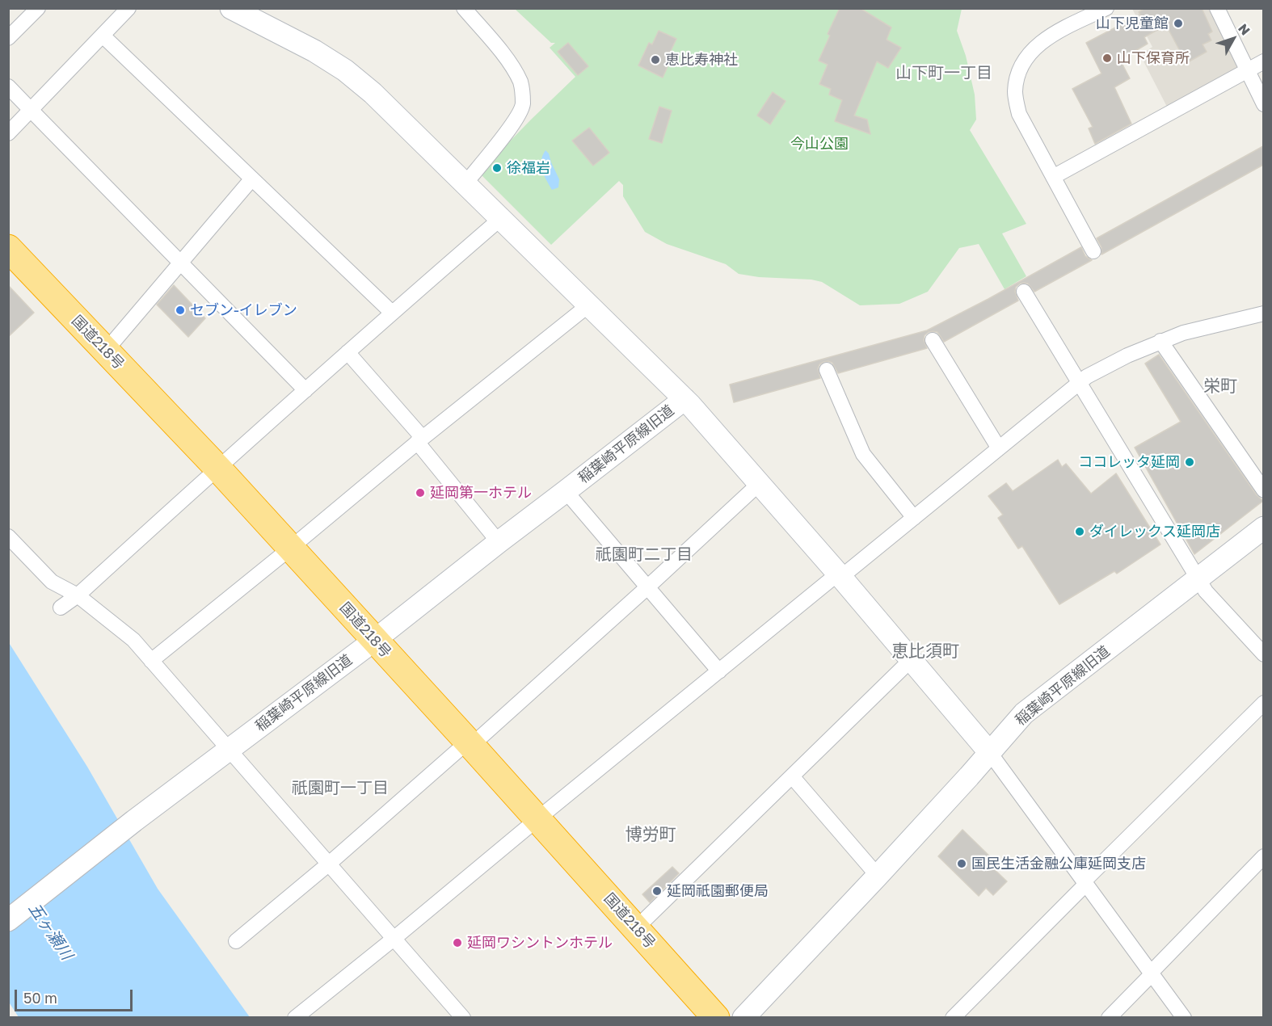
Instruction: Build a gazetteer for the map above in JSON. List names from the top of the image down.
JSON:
{
  "streets": {
    "highway": ["国道218号"],
    "street": ["稲葉崎平原線旧道"]
  },
  "crossings": [
    ["国道218号", "稲葉崎平原線旧道"]
  ],
  "districts": [
    "山下町一丁目",
    "栄町",
    "祇園町二丁目",
    "恵比須町",
    "祇園町一丁目",
    "博労町"
  ],
  "water": ["五ヶ瀬川"],
  "parks": ["今山公園"],
  "places": [
    "山下児童館",
    "山下保育所",
    "恵比寿神社",
    "徐福岩",
    "セブン-イレブン",
    "ココレッタ延岡",
    "延岡第一ホテル",
    "ダイレックス延岡店",
    "国民生活金融公庫延岡支店",
    "延岡祇園郵便局",
    "延岡ワシントンホテル"
  ],
  "scale_bar": "50 m",
  "north": "top right"
}
